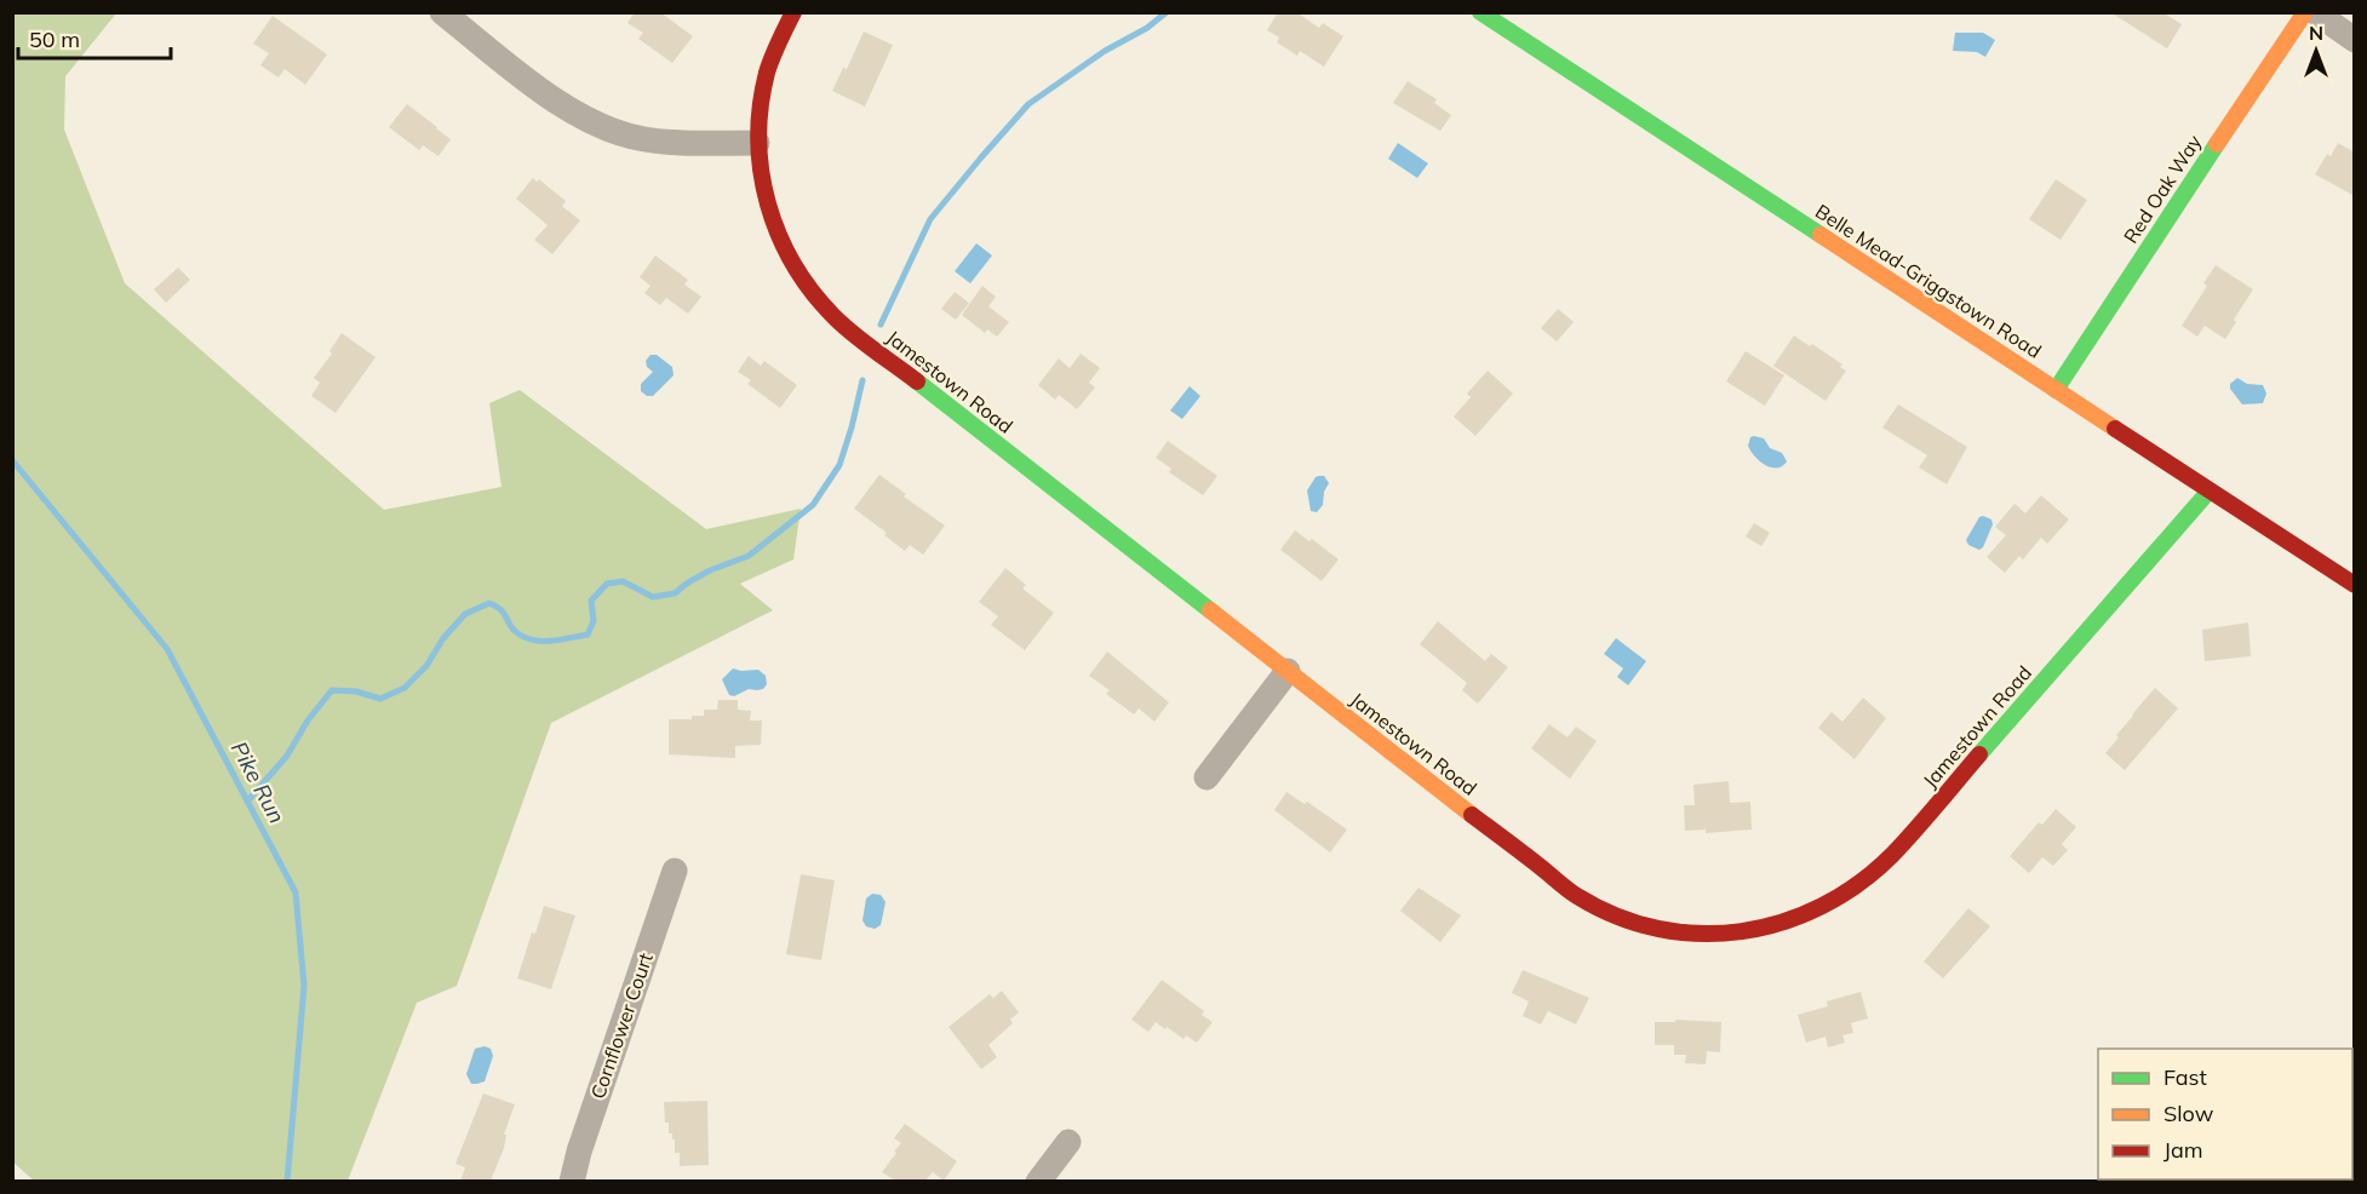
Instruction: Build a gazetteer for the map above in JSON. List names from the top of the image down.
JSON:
{
  "streets": {
    "street": [
      "Red Oak Way",
      "Belle Mead-Griggstown Road",
      "Jamestown Road",
      "Cornflower Court"
    ]
  },
  "crossings": [
    ["Red Oak Way", "Belle Mead-Griggstown Road"],
    ["Belle Mead-Griggstown Road", "Jamestown Road"]
  ],
  "water": ["Pike Run"],
  "legend": ["Fast", "Slow", "Jam"],
  "scale_bar": "50 m",
  "north": "top"
}
